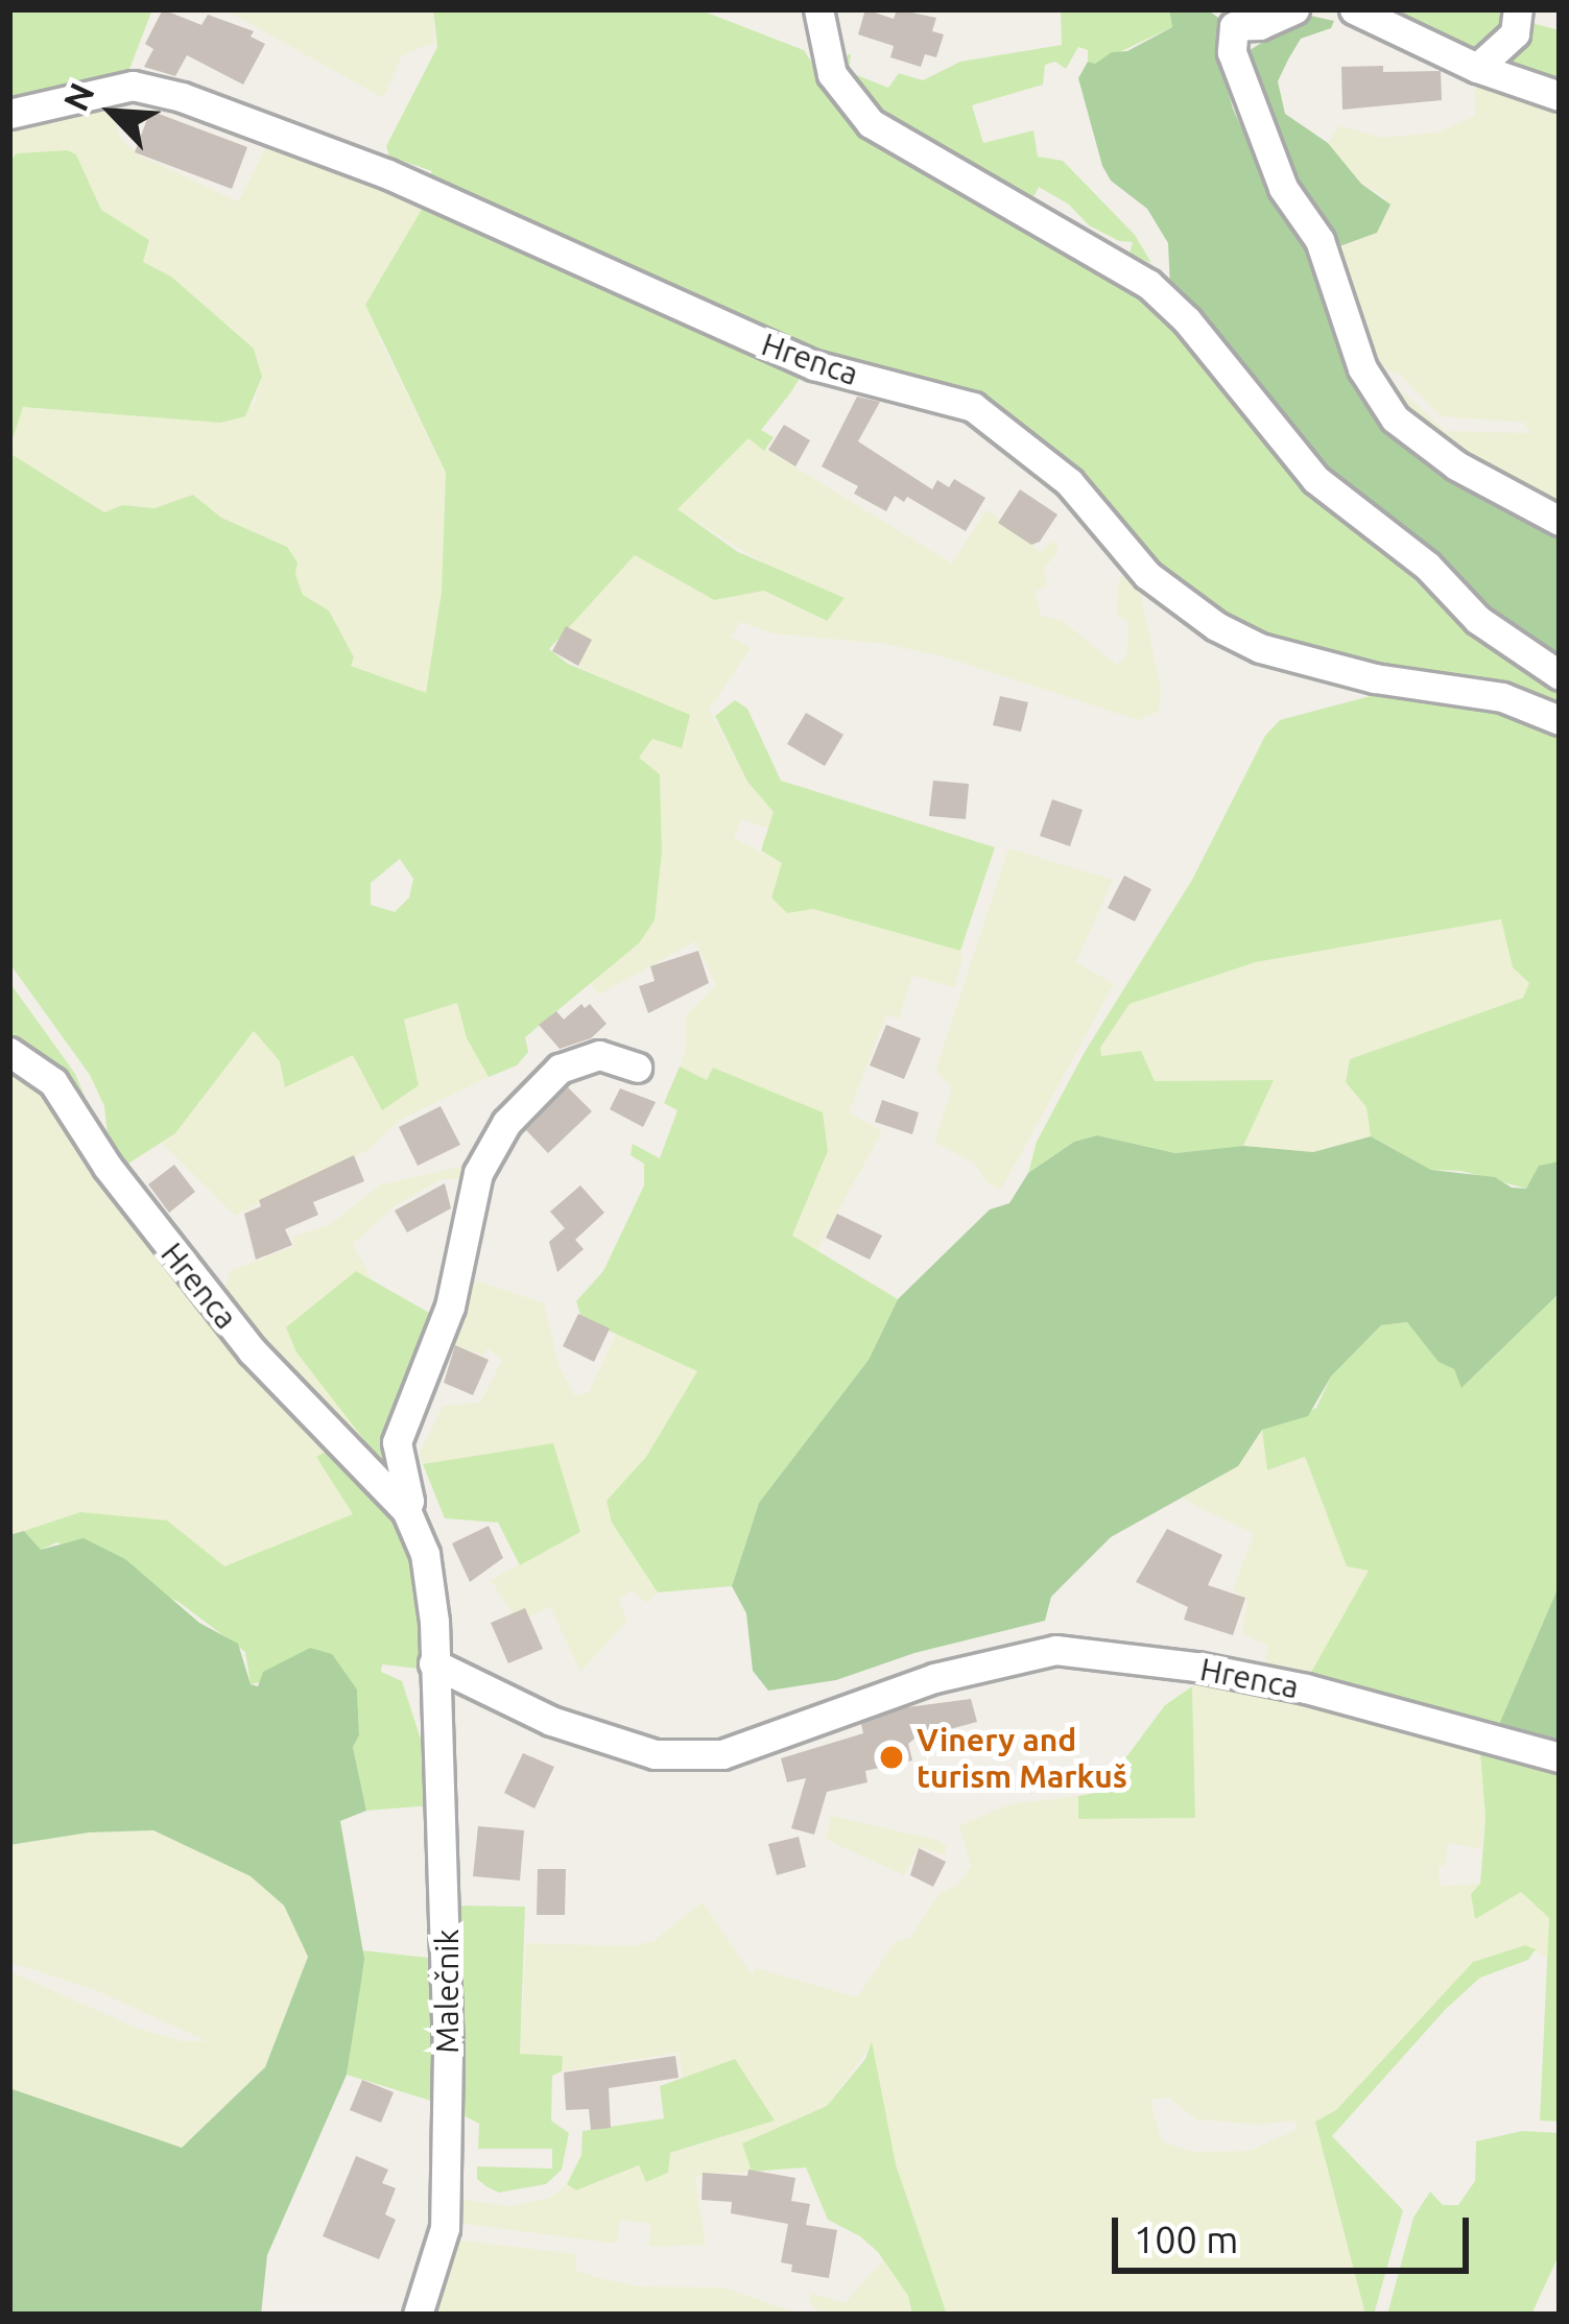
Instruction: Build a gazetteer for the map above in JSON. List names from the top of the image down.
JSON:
{
  "streets": {
    "street": ["Hrenca", "Malečnik"]
  },
  "crossings": [
    ["Hrenca", "Malečnik"]
  ],
  "places": ["Vinery and turism Markuš"],
  "scale_bar": "100 m",
  "north": "top left"
}
